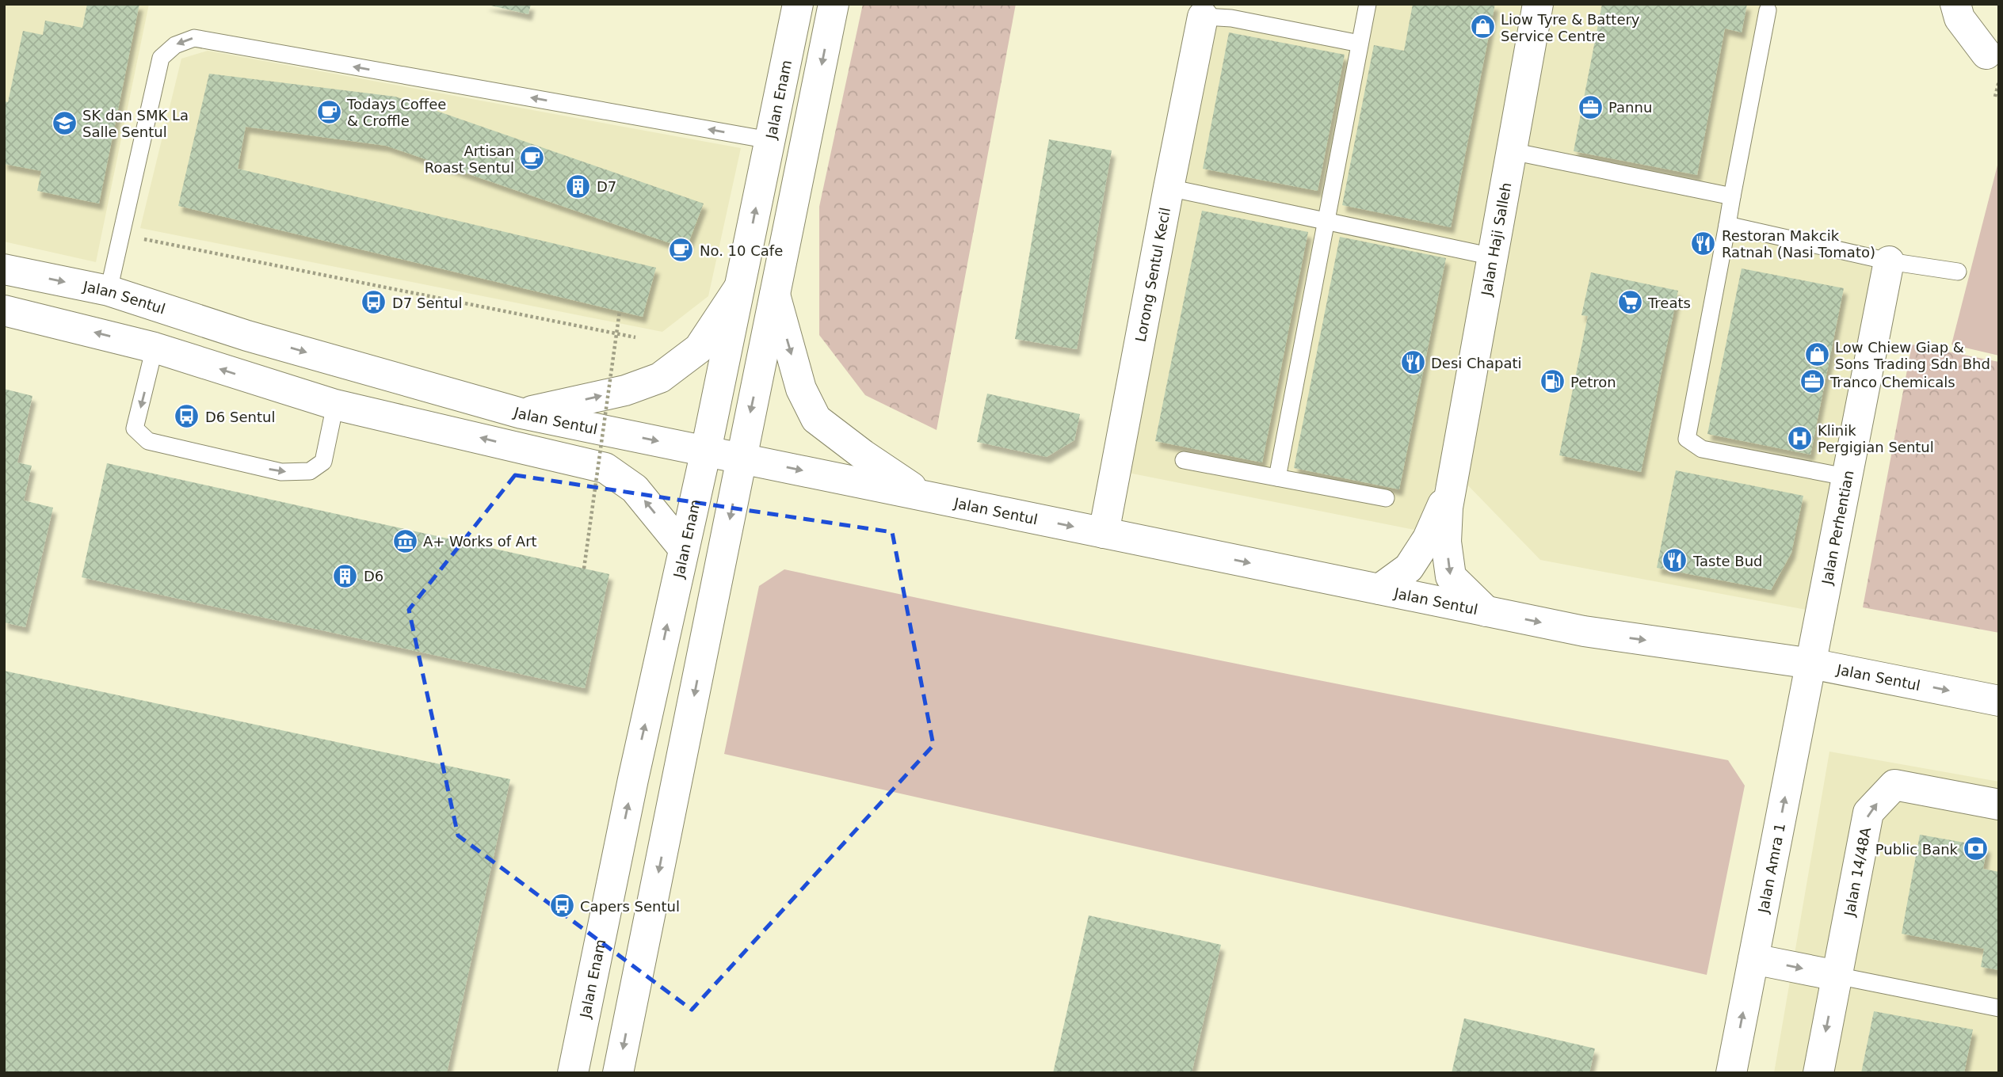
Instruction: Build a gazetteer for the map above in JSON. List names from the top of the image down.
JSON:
{
  "streets": {
    "main road": [
      "Jalan Enam",
      "Jalan Haji Salleh",
      "Lorong Sentul Kecil",
      "Jalan Sentul",
      "Jalan Perhentian",
      "Jalan Amra 1",
      "Jalan 14/48A"
    ]
  },
  "crossings": [
    ["Jalan Enam", "Jalan Sentul"],
    ["Jalan Haji Salleh", "Jalan Sentul"],
    ["Lorong Sentul Kecil", "Jalan Sentul"],
    ["Jalan Sentul", "Jalan Perhentian"],
    ["Jalan Sentul", "Jalan Amra 1"],
    ["Jalan Perhentian", "Jalan Amra 1"]
  ],
  "one_way": ["Jalan Amra 1"],
  "places": {
    "shop": ["Liow Tyre & Battery Service Centre", "Low Chiew Giap & Sons Trading Sdn Bhd"],
    "office": ["Pannu", "Tranco Chemicals"],
    "cafe": ["Todays Coffee & Croffle", "Artisan Roast Sentul", "No. 10 Cafe"],
    "school or university": ["SK dan SMK La Salle Sentul"],
    "building": ["D7", "D6"],
    "restaurant": ["Restoran Makcik Ratnah (Nasi Tomato)", "Desi Chapati", "Taste Bud"],
    "bus stop": ["D7 Sentul", "D6 Sentul", "Capers Sentul"],
    "supermarket": ["Treats"],
    "fuel station": ["Petron"],
    "hospital": ["Klinik Pergigian Sentul"],
    "museum": ["A+ Works of Art"],
    "bank": ["Public Bank"]
  }
}
